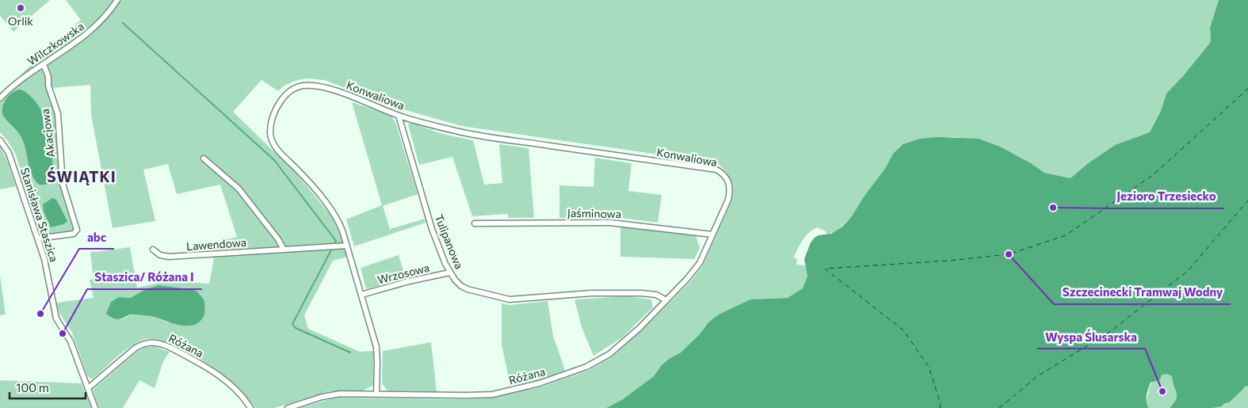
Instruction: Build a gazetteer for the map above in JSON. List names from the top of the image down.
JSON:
{
  "streets": {
    "street": [
      "Wilczkowska",
      "Konwaliowa",
      "Akacjowa",
      "Jaśminowa",
      "Stanisława Staszica",
      "Tulipanowa",
      "Lawendowa",
      "Wrzosowa",
      "Różana"
    ]
  },
  "crossings": [
    ["Wilczkowska", "Akacjowa"],
    ["Konwaliowa", "Jaśminowa"],
    ["Konwaliowa", "Tulipanowa"],
    ["Konwaliowa", "Lawendowa"],
    ["Konwaliowa", "Wrzosowa"],
    ["Konwaliowa", "Różana"],
    ["Akacjowa", "Stanisława Staszica"],
    ["Jaśminowa", "Różana"],
    ["Stanisława Staszica", "Różana"],
    ["Tulipanowa", "Wrzosowa"],
    ["Tulipanowa", "Różana"]
  ],
  "districts": ["ŚWIĄTKI"],
  "places": [
    "Orlik",
    "Jezioro Trzesiecko",
    "Szczecinecki Tramwaj Wodny",
    "abc",
    "Staszica/ Różana I",
    "Wyspa Ślusarska"
  ],
  "scale_bar": "100 m"
}
